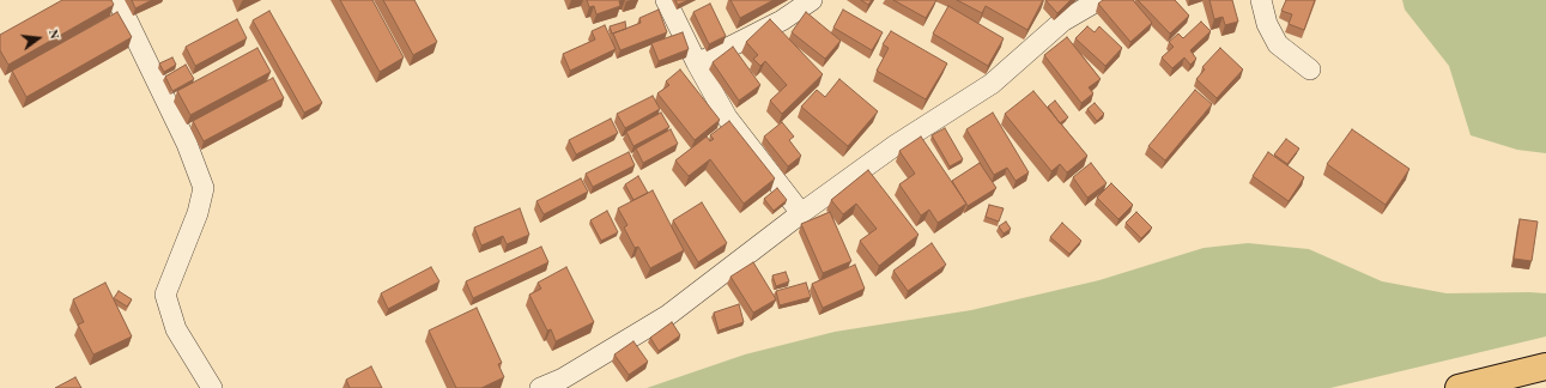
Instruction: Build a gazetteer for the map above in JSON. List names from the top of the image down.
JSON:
{
  "north": "right"
}
